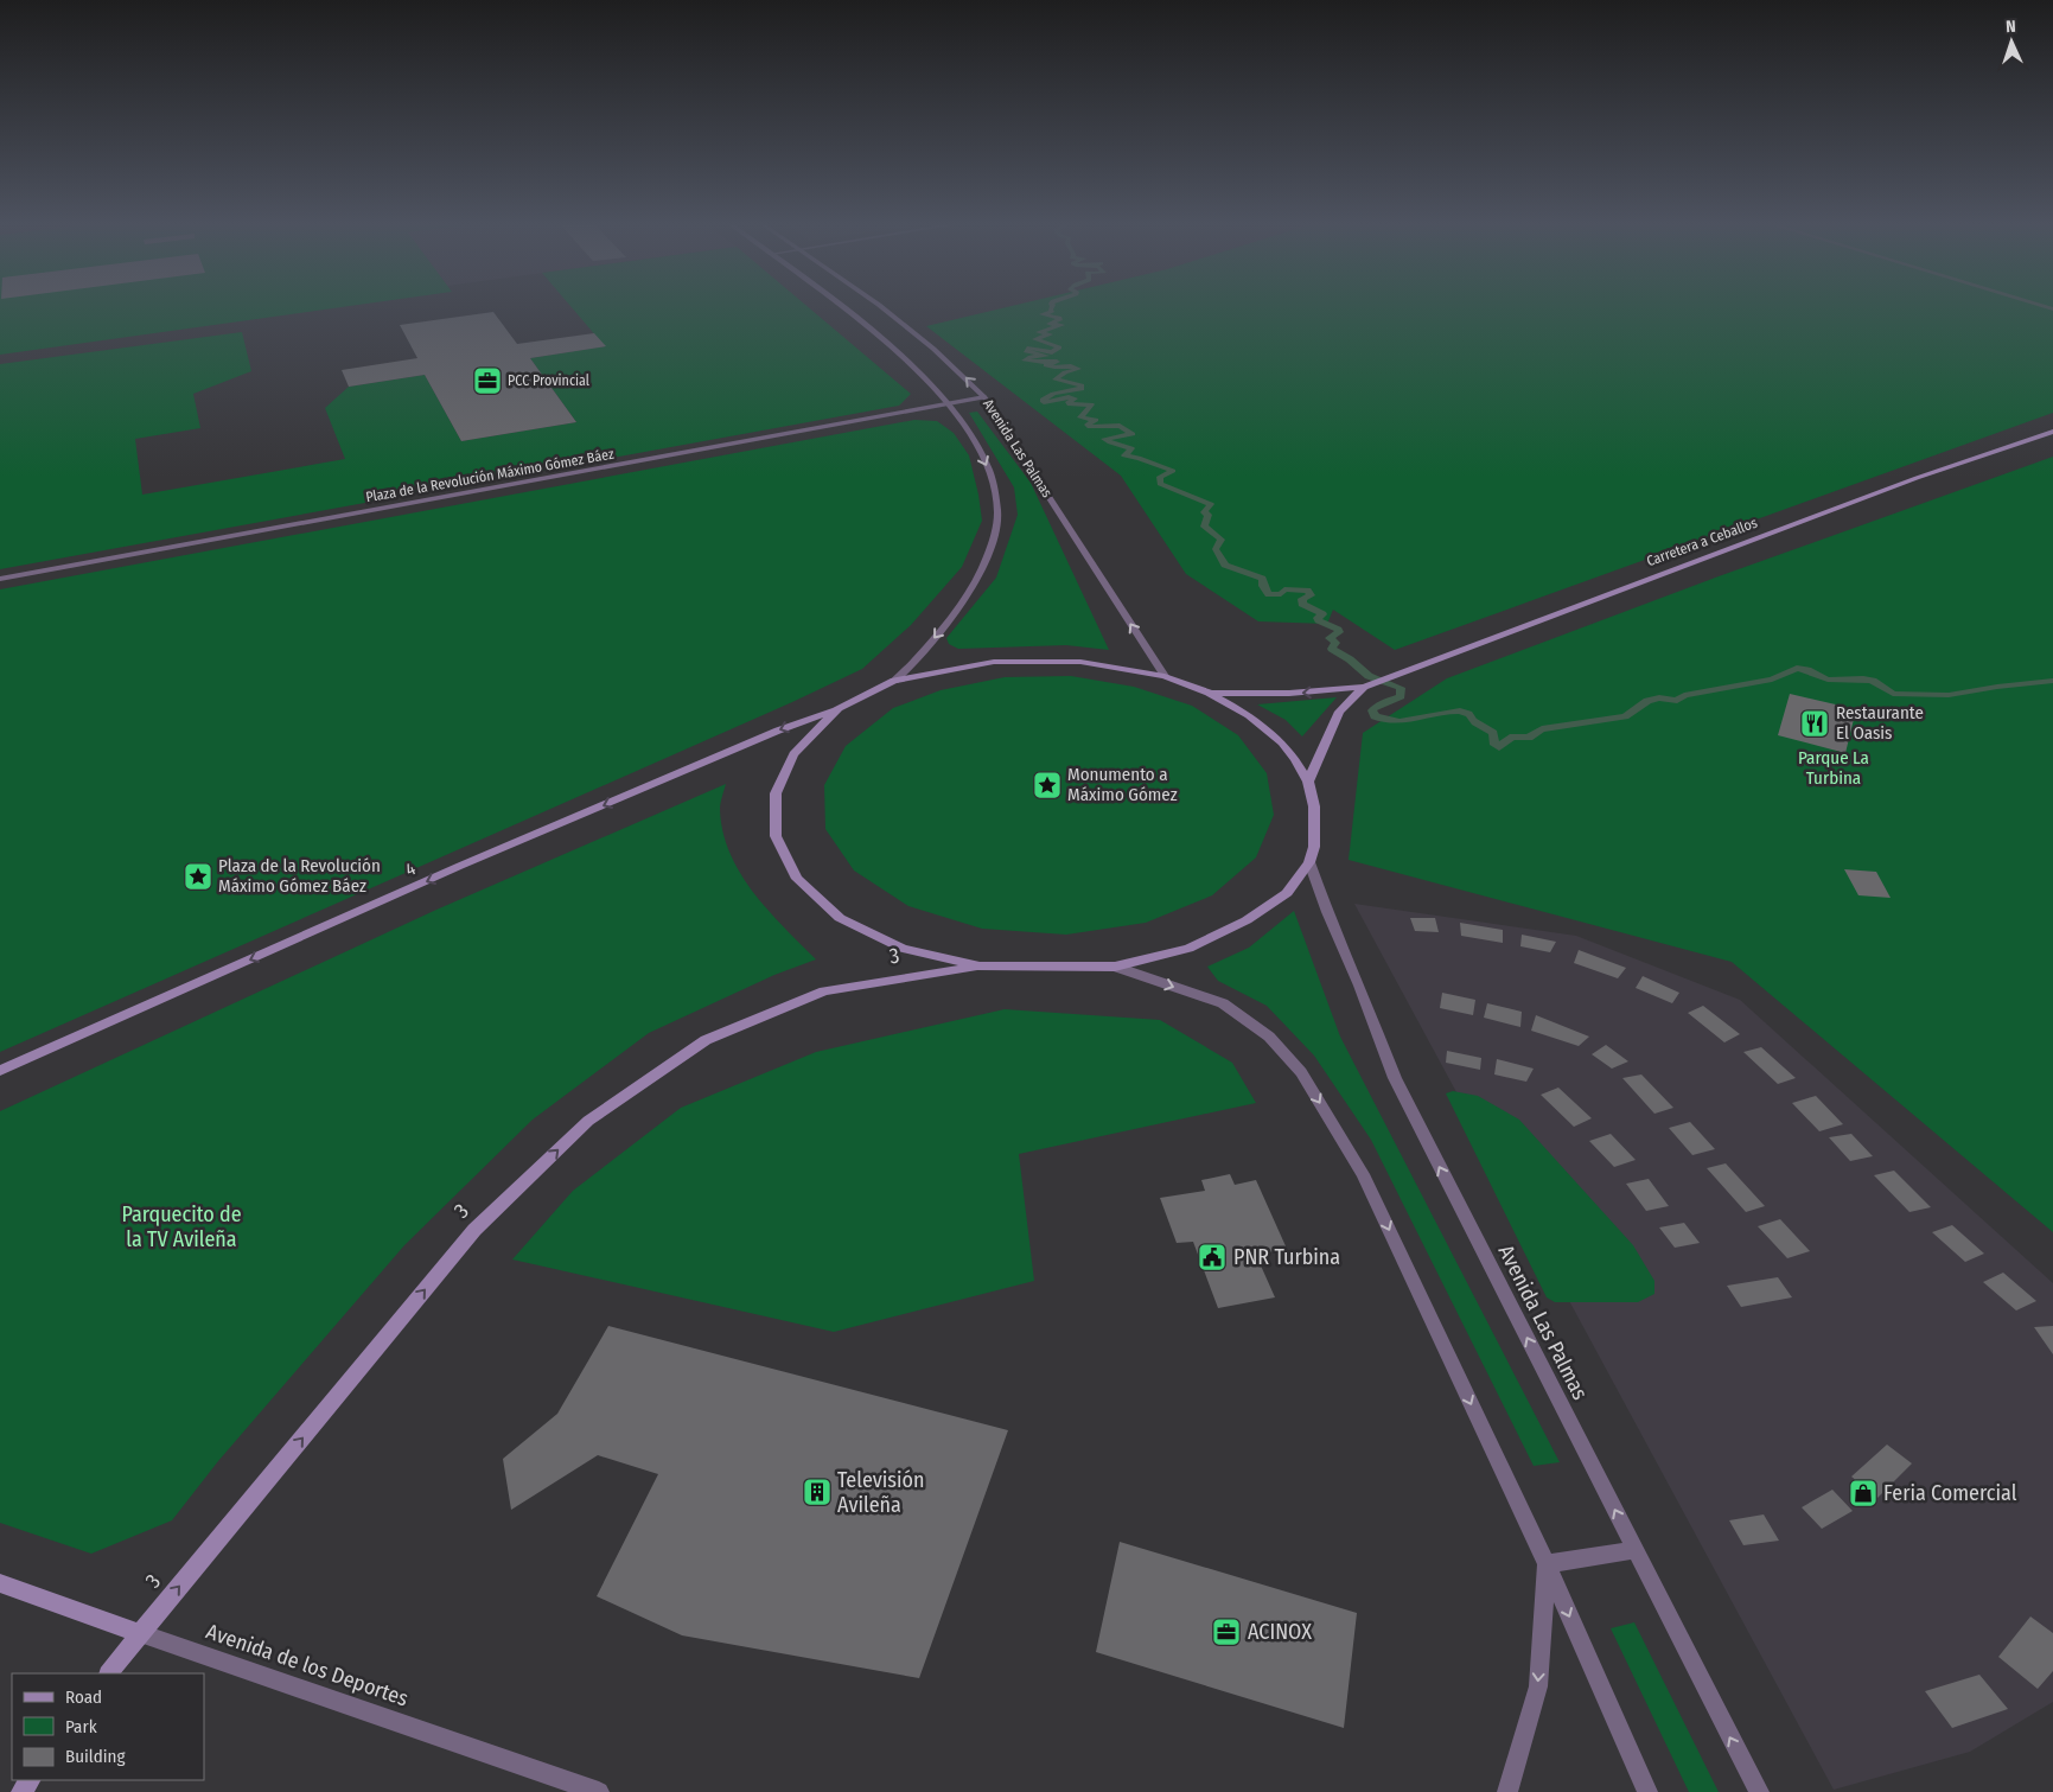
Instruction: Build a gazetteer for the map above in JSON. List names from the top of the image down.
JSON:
{
  "streets": {
    "main road": [
      "Carretera a Ceballos",
      "4",
      "3",
      "Avenida de los Deportes"
    ],
    "street": ["Avenida Las Palmas", "Plaza de la Revolución Máximo Gómez Báez"]
  },
  "crossings": [
    ["Avenida Las Palmas", "Plaza de la Revolución Máximo Gómez Báez"],
    ["3", "Avenida de los Deportes"]
  ],
  "one_way": ["4", "3"],
  "parks": ["Parque La Turbina", "Parquecito de la TV Avileña"],
  "places": {
    "office": ["PCC Provincial", "ACINOX"],
    "restaurant": ["Restaurante El Oasis"],
    "place": ["Monumento a Máximo Gómez", "Plaza de la Revolución Máximo Gómez Báez"],
    "public building": ["PNR Turbina"],
    "building": ["Televisión Avileña"],
    "shop": ["Feria Comercial"]
  },
  "legend": ["Road", "Park", "Building"],
  "north": "top"
}
